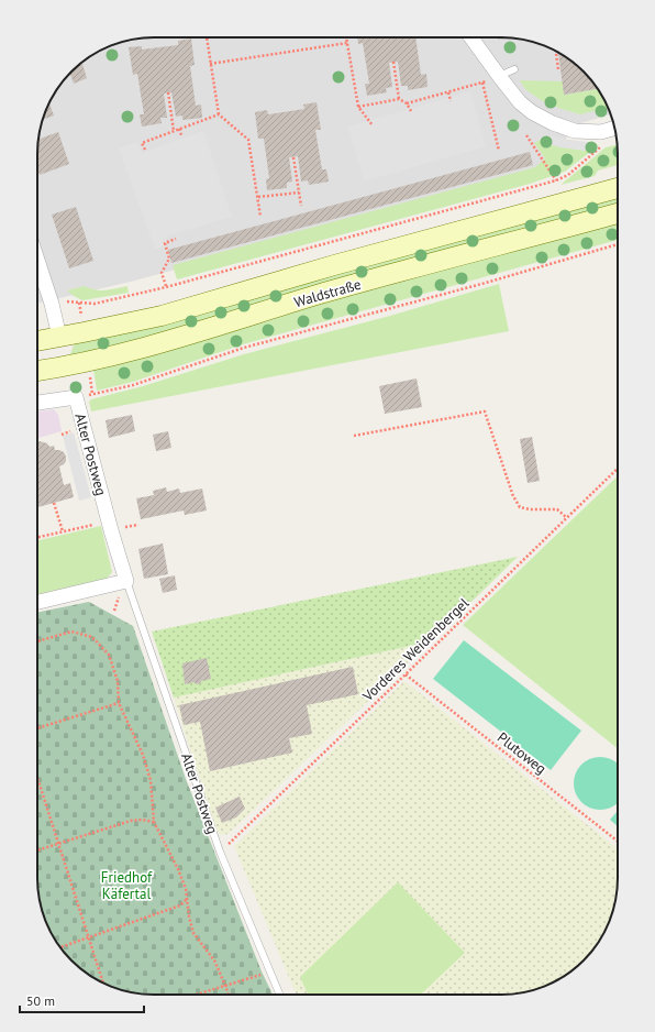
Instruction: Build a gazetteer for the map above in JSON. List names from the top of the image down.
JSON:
{
  "streets": {
    "main road": ["Waldstraße"],
    "street": ["Alter Postweg"],
    "path": ["Vorderes Weidenbergel", "Plutoweg"]
  },
  "crossings": [
    ["Alter Postweg", "Vorderes Weidenbergel"],
    ["Vorderes Weidenbergel", "Plutoweg"]
  ],
  "parks": ["Friedhof Käfertal"],
  "scale_bar": "50 m"
}
